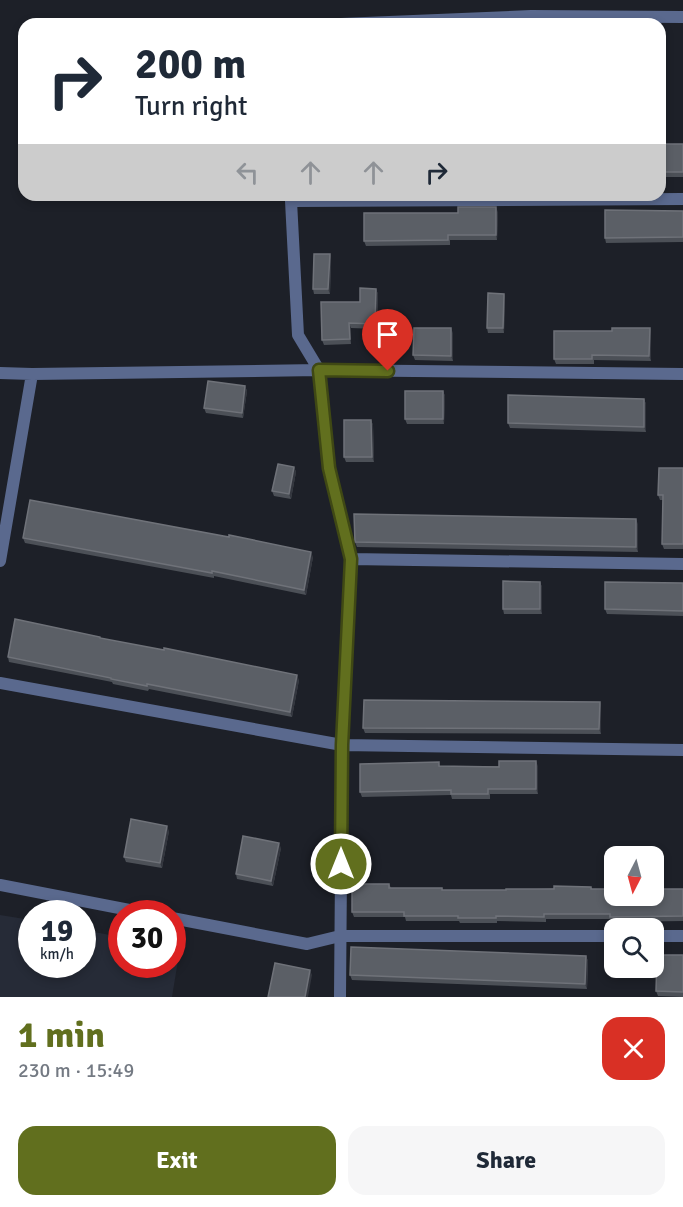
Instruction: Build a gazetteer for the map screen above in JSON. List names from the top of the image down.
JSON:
{
  "north": "bottom",
  "page": {
    "turn": ["200 m", "Turn right"],
    "speed": "19 km/h",
    "limit": "30",
    "heading": ["1 min", "230 m · 15:49"],
    "buttons": ["Exit", "Share"]
  }
}
